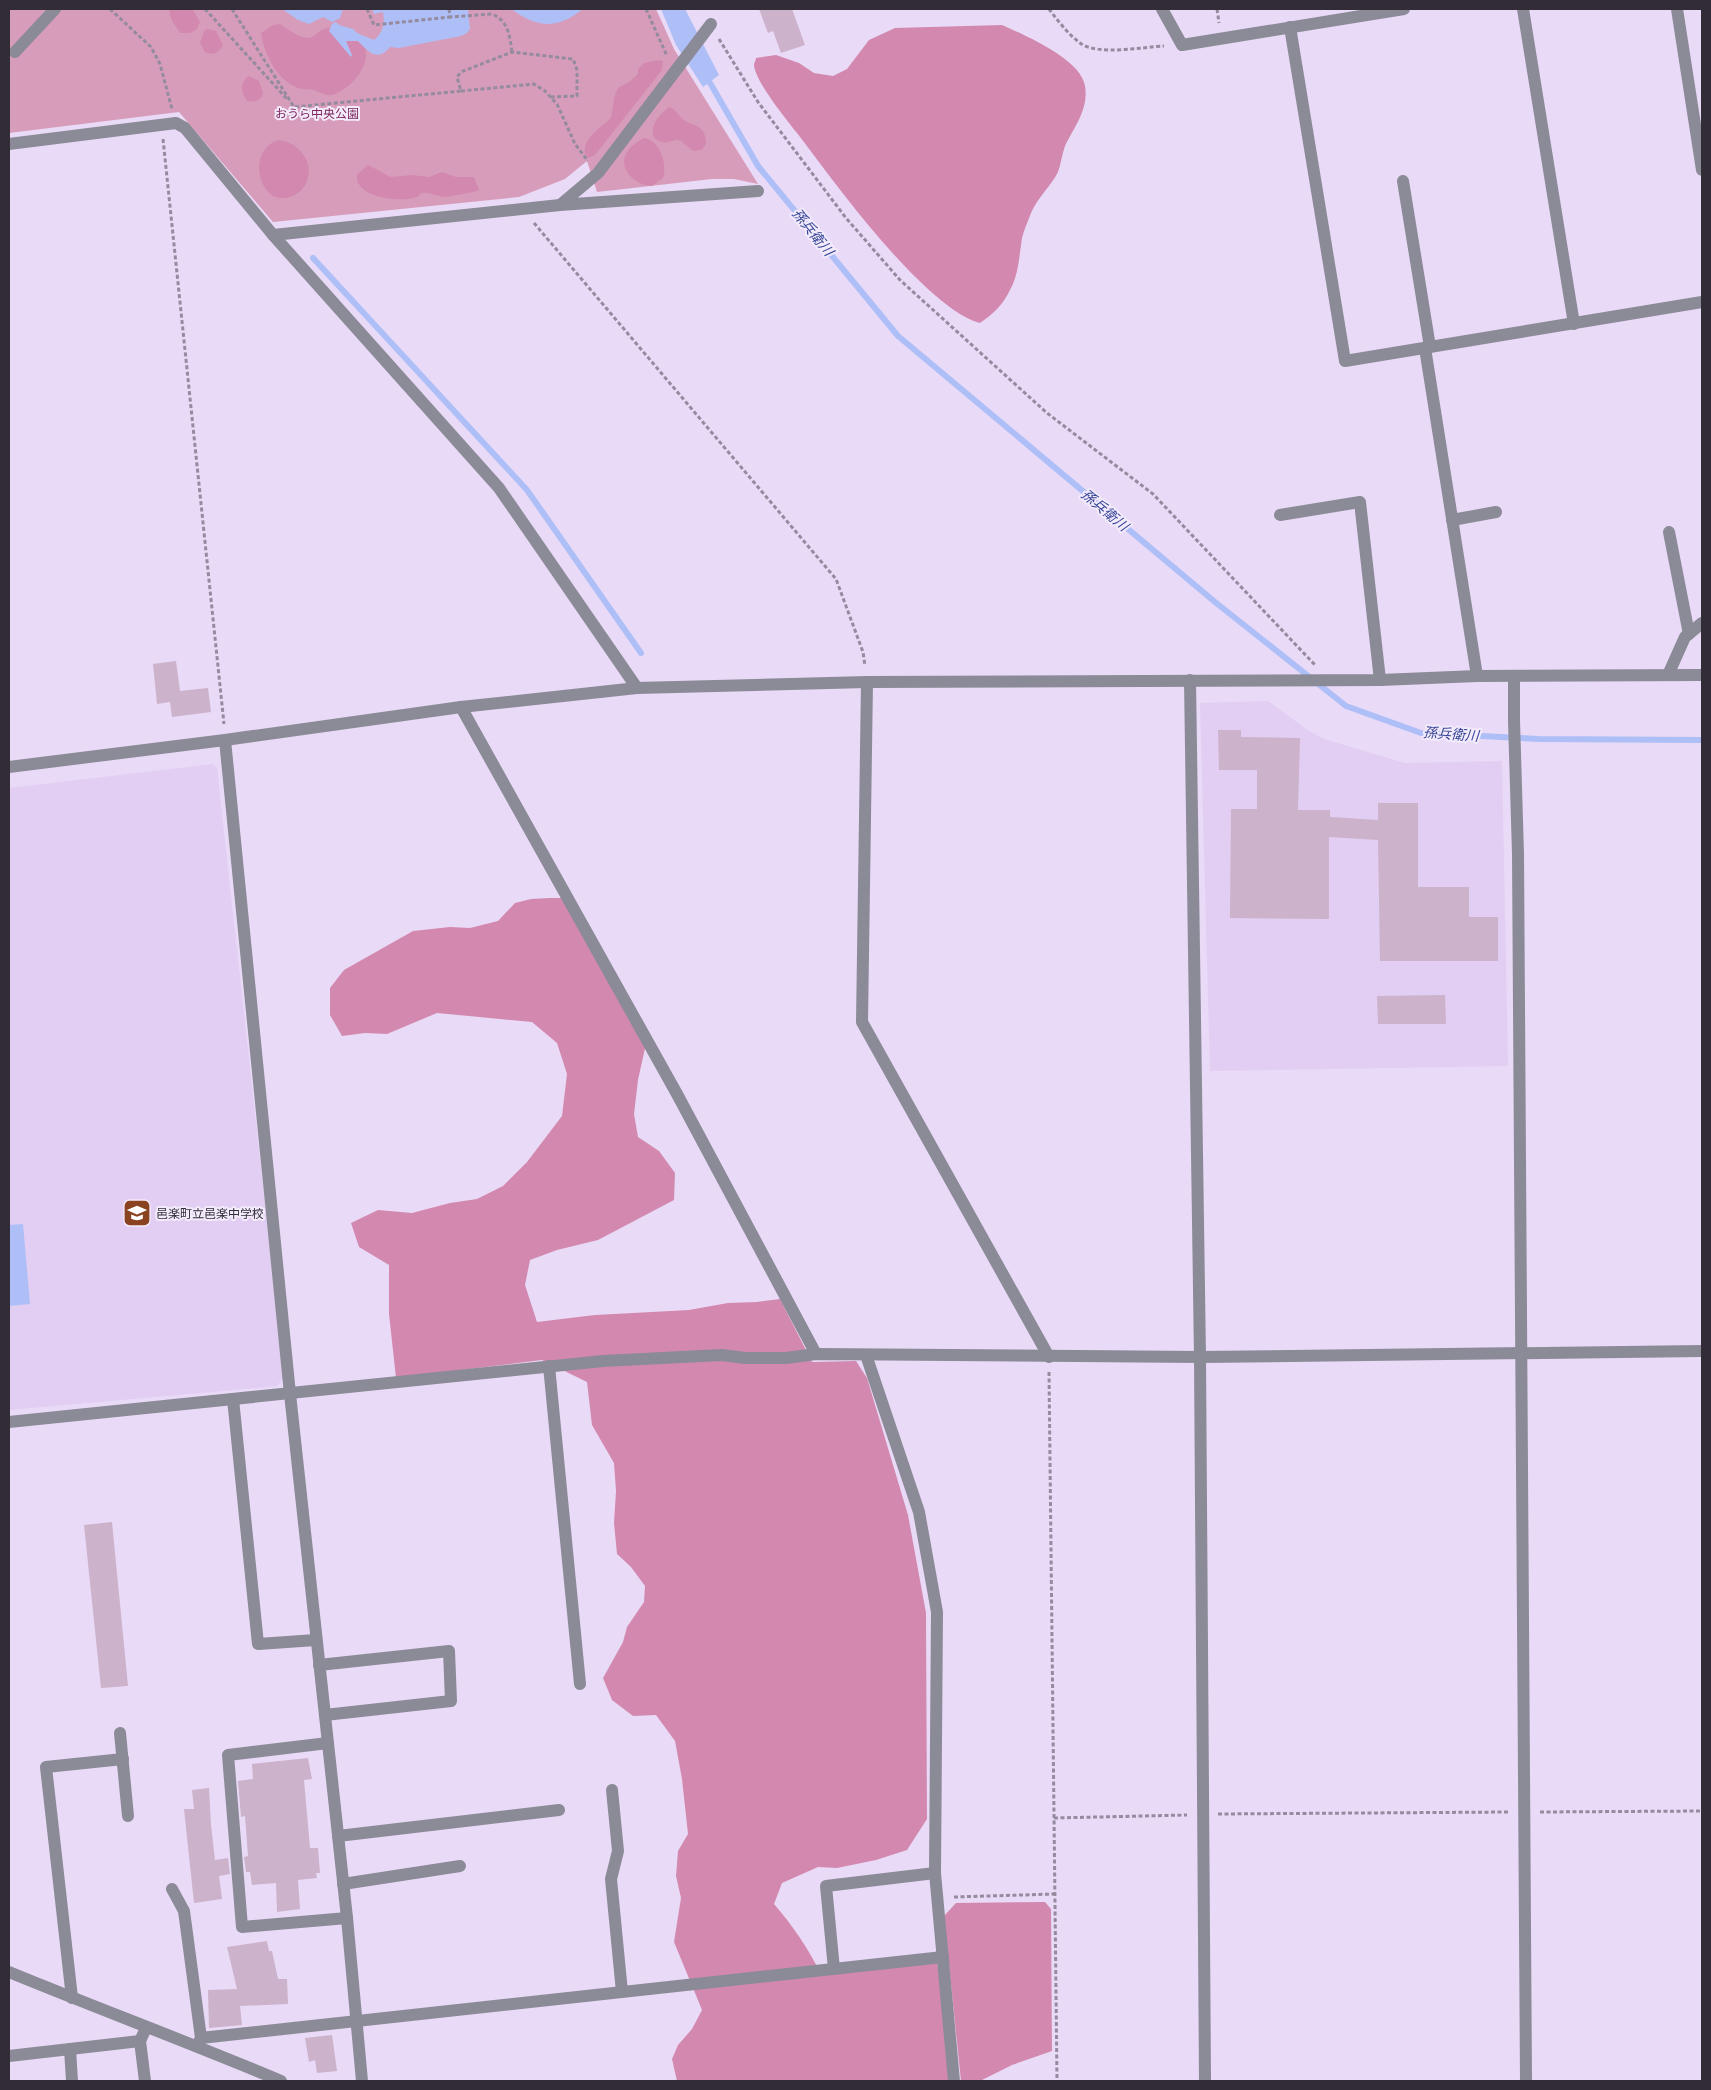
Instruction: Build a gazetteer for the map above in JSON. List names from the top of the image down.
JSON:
{
  "water": ["孫兵衛川"],
  "parks": ["おうら中央公園"],
  "places": {
    "school or university": ["邑楽町立邑楽中学校"]
  }
}
